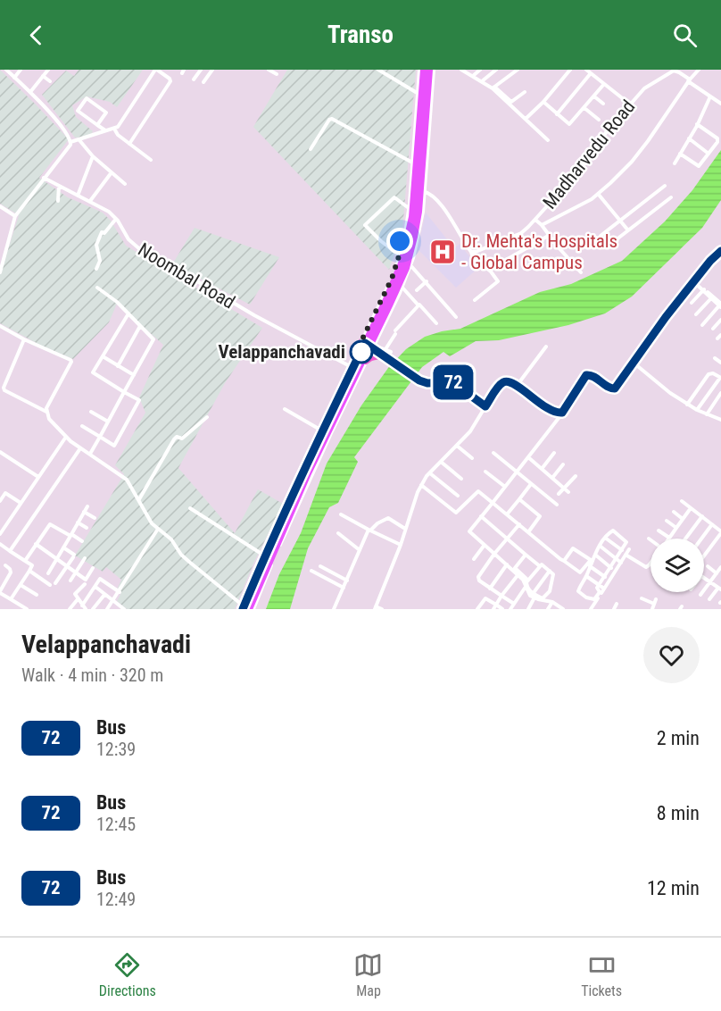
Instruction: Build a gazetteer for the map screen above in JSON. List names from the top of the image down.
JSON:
{
  "streets": {
    "street": ["Madharvedu Road", "Noombal Road"]
  },
  "places": {
    "hospital": ["Dr. Mehta's Hospitals - Global Campus"],
    "other": ["Velappanchavadi"]
  },
  "lines": ["bus line 72"],
  "page": {
    "header": "Transo",
    "on_map": "72",
    "heading": ["Velappanchavadi", "Walk · 4 min · 320 m"],
    "list": [
      {
        "mark": "72",
        "name": "Bus",
        "note": "12:39",
        "value": "2 min"
      },
      {
        "mark": "72",
        "name": "Bus",
        "note": "12:45",
        "value": "8 min"
      },
      {
        "mark": "72",
        "name": "Bus",
        "note": "12:49",
        "value": "12 min"
      }
    ],
    "tabs": ["Directions", "Map", "Tickets"]
  }
}
